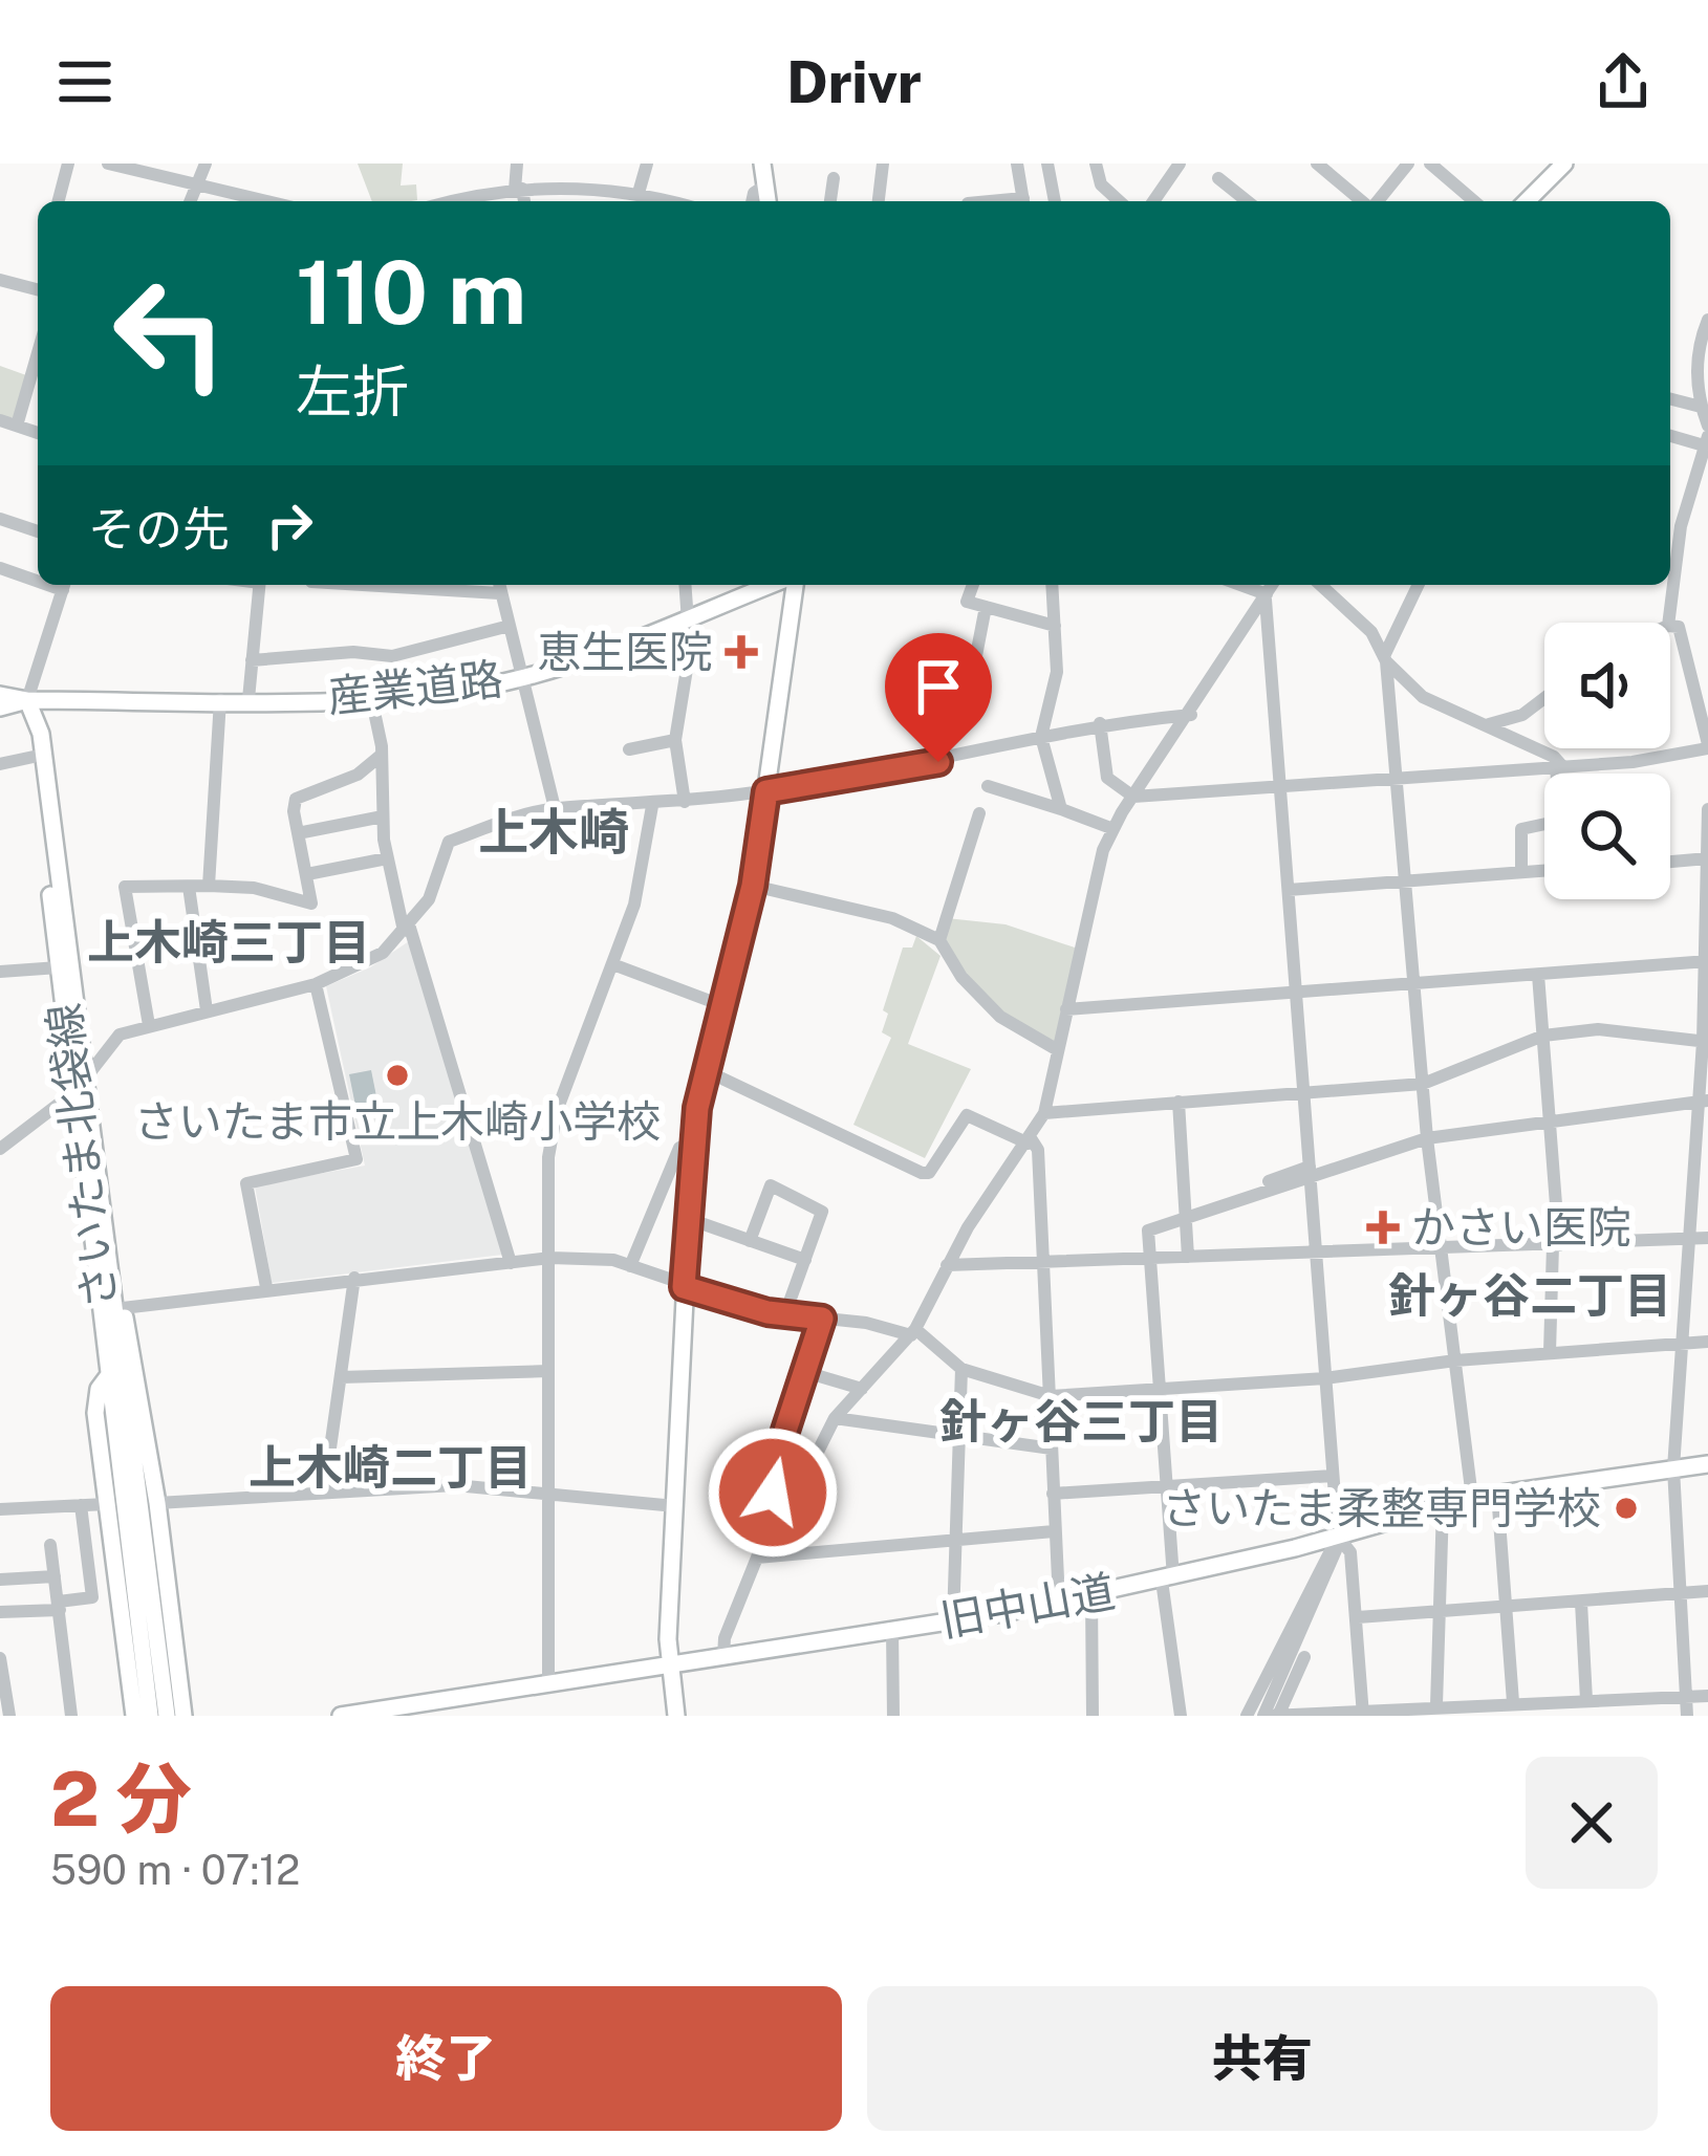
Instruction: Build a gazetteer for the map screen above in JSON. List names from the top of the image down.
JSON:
{
  "streets": {
    "main road": ["産業道路", "さいたま北袋線", "旧中山道"]
  },
  "crossings": [
    ["産業道路", "さいたま北袋線"]
  ],
  "districts": [
    "上木崎",
    "上木崎三丁目",
    "針ヶ谷二丁目",
    "針ヶ谷三丁目",
    "上木崎二丁目"
  ],
  "places": {
    "health": ["恵生医院", "かさい医院"],
    "other": ["さいたま市立上木崎小学校", "さいたま柔整専門学校"]
  },
  "page": {
    "header": "Drivr",
    "turn": ["110 m", "左折"],
    "then": "その先",
    "heading": ["2 分", "590 m · 07:12"],
    "buttons": ["終了", "共有"]
  }
}
